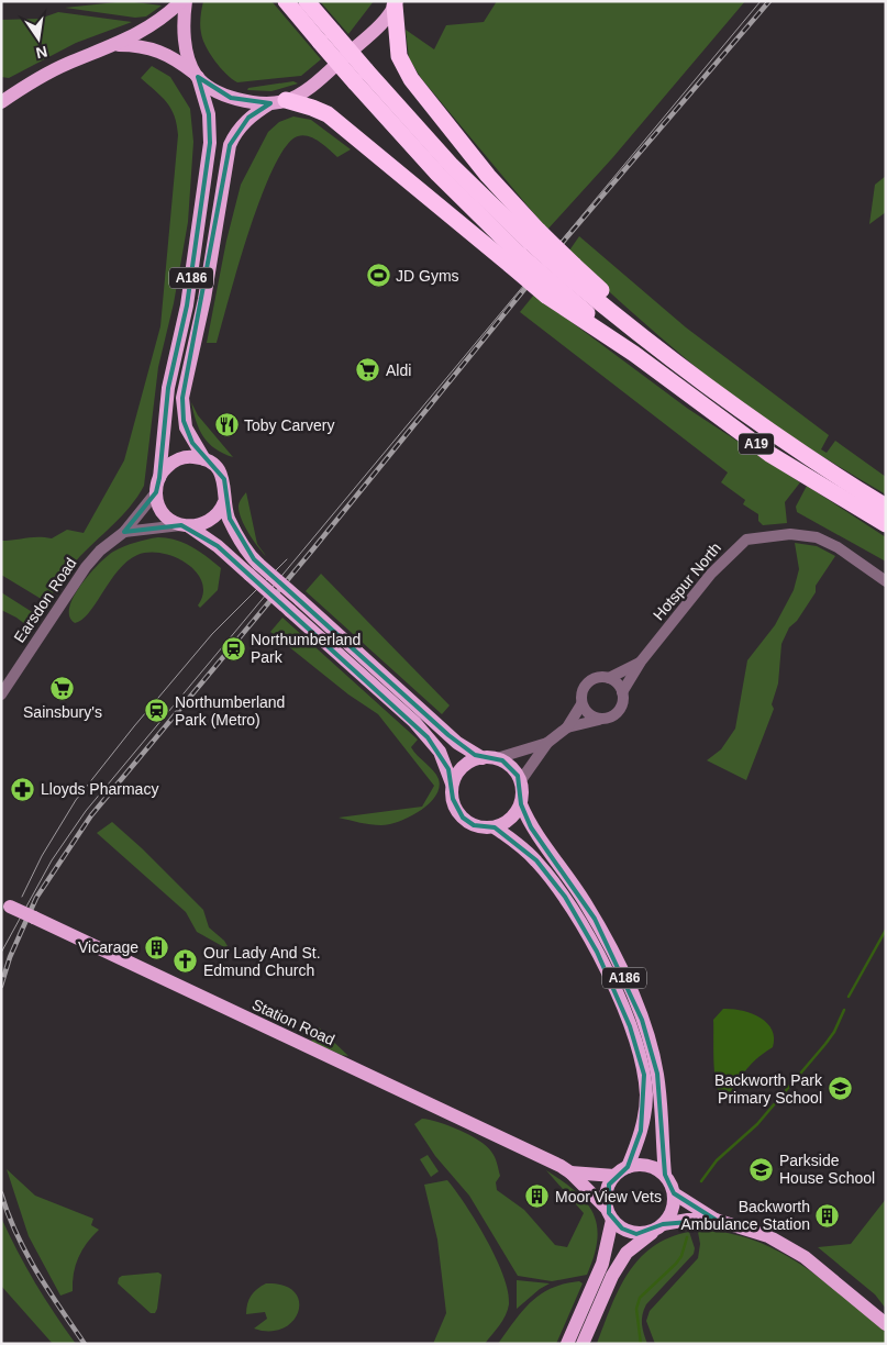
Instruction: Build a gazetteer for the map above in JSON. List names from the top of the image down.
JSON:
{
  "streets": {
    "highway": ["A19"],
    "main road": ["A186", "Station Road"],
    "street": ["Hotspur North", "Earsdon Road"]
  },
  "crossings": [
    ["A186", "Earsdon Road"],
    ["A186", "Station Road"]
  ],
  "places": {
    "sports": ["JD Gyms"],
    "supermarket": ["Aldi", "Sainsbury's"],
    "restaurant": ["Toby Carvery"],
    "station": ["Northumberland Park", "Northumberland Park (Metro)"],
    "pharmacy": ["Lloyds Pharmacy"],
    "building": ["Vicarage", "Moor View Vets", "Backworth Ambulance Station"],
    "church": ["Our Lady And St. Edmund Church"],
    "school or university": ["Backworth Park Primary School", "Parkside House School"]
  },
  "north": "bottom"
}
